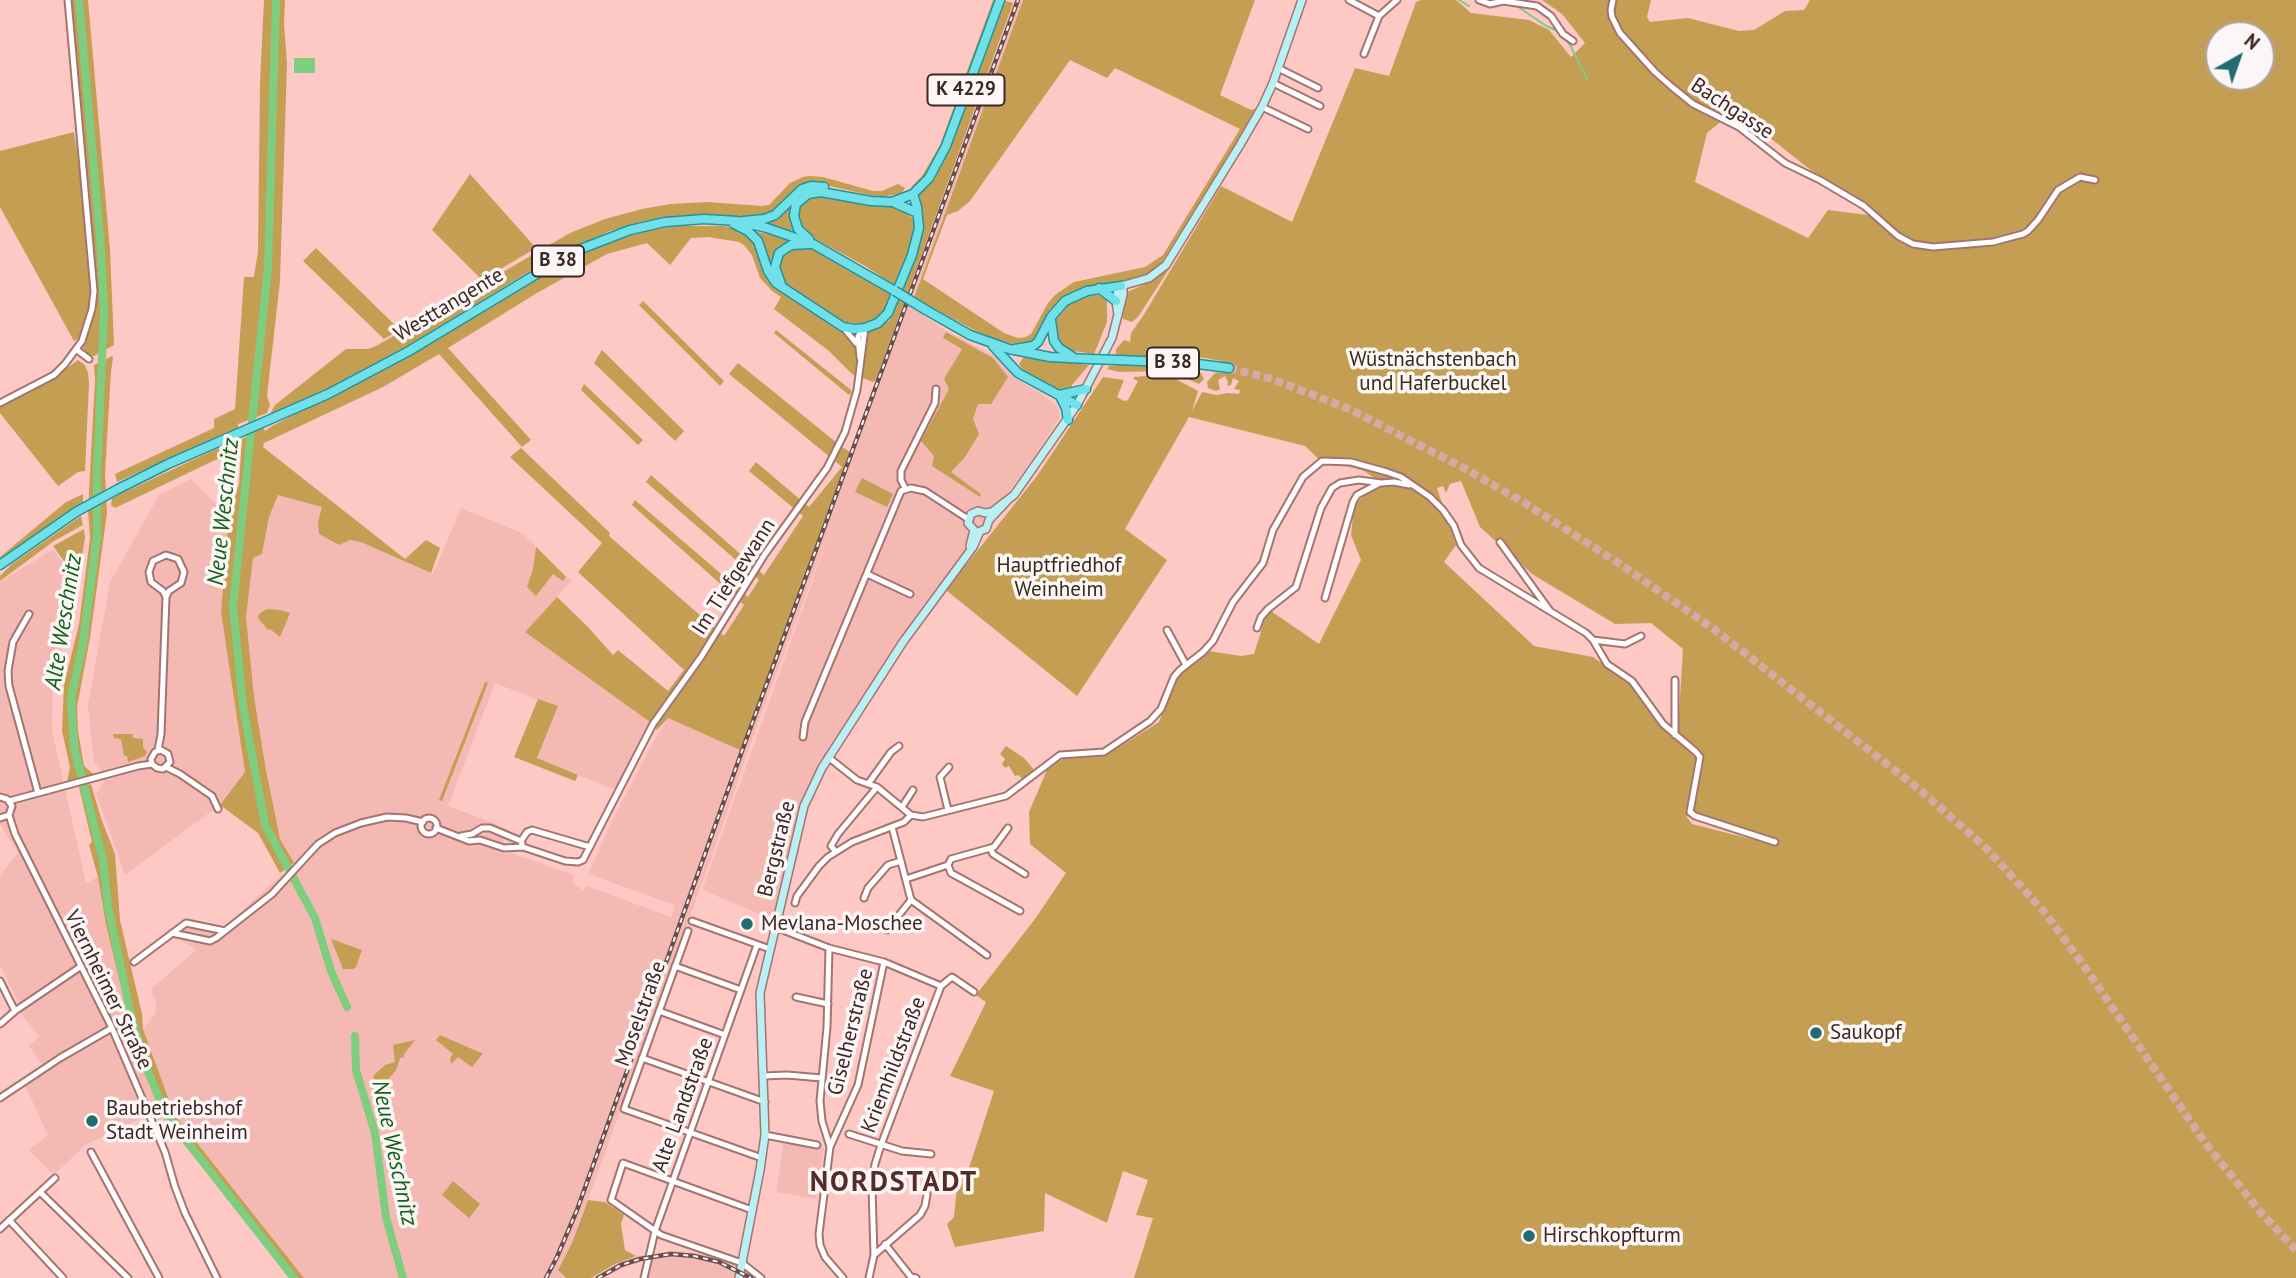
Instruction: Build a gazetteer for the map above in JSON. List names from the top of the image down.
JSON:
{
  "streets": {
    "main road": [
      "K 4229",
      "B 38",
      "Westtangente",
      "Bergstraße"
    ],
    "street": [
      "Bachgasse",
      "Im Tiefgewann",
      "Viernheimer Straße",
      "Moselstraße",
      "Giselherstraße",
      "Kriemhildstraße",
      "Alte Landstraße"
    ]
  },
  "crossings": [
    ["B 38", "Westtangente"],
    ["Moselstraße", "Alte Landstraße"]
  ],
  "districts": ["NORDSTADT"],
  "water": ["Neue Weschnitz", "Alte Weschnitz"],
  "parks": ["Wüstnächstenbach und Haferbuckel", "Hauptfriedhof Weinheim"],
  "places": [
    "Mevlana-Moschee",
    "Saukopf",
    "Baubetriebshof Stadt Weinheim",
    "Hirschkopfturm"
  ],
  "north": "top right"
}
